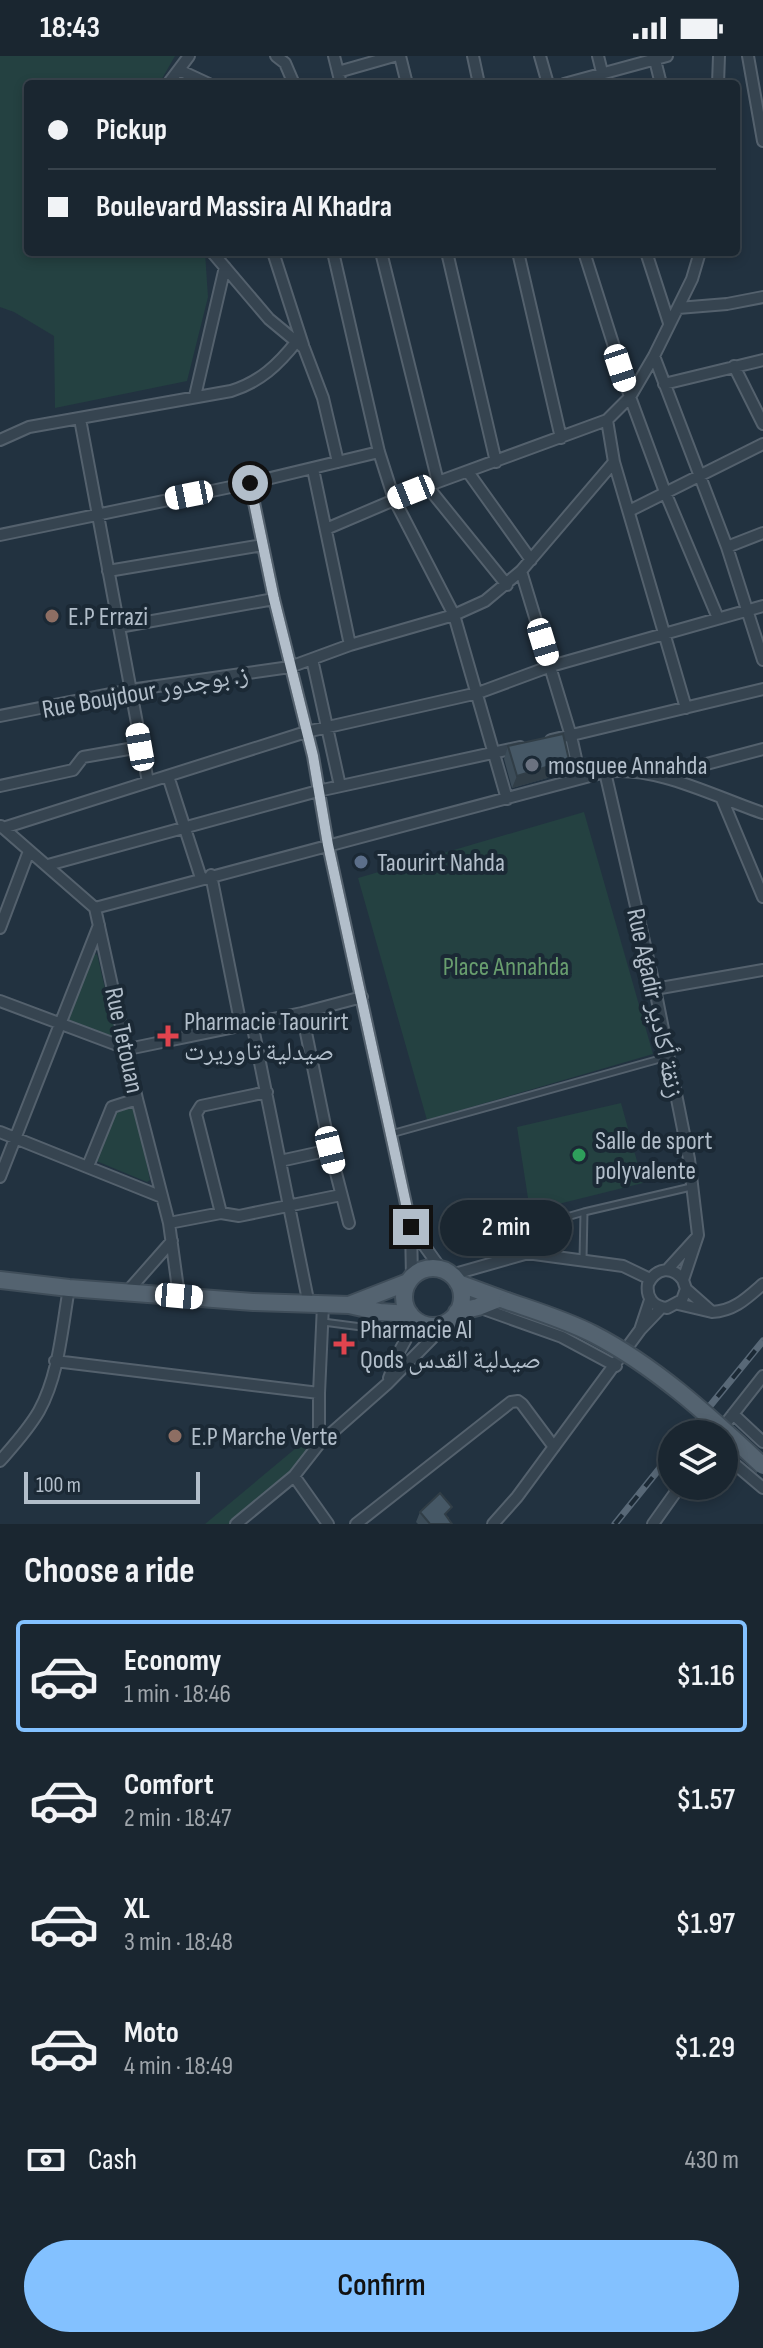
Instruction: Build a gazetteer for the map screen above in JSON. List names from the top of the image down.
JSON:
{
  "streets": {
    "street": ["Rue Boujdour ز. بوجدور", "Rue Agadir زنقة أكادير", "Rue Tetouan"]
  },
  "parks": ["Place Annahda"],
  "places": {
    "other": [
      "E.P Errazi",
      "mosquee Annahda",
      "Taourirt Nahda",
      "Salle de sport polyvalente",
      "E.P Marche Verte"
    ],
    "health": ["Pharmacie Taourirt صيدلية تاوريرت", "Pharmacie Al Qods صيدلية القدس"]
  },
  "scale_bar": "100 m",
  "page": {
    "status": "18:43",
    "banner": ["Pickup", "Boulevard Massira Al Khadra"],
    "bubble": "2 min",
    "scale": "100 m",
    "heading": "Choose a ride",
    "list": [
      {
        "name": "Economy",
        "note": "1 min · 18:46",
        "value": "$1.16"
      },
      {
        "name": "Comfort",
        "note": "2 min · 18:47",
        "value": "$1.57"
      },
      {
        "name": "XL",
        "note": "3 min · 18:48",
        "value": "$1.97"
      },
      {
        "name": "Moto",
        "note": "4 min · 18:49",
        "value": "$1.29"
      }
    ],
    "pay": ["Cash", "430 m"],
    "buttons": "Confirm"
  }
}
